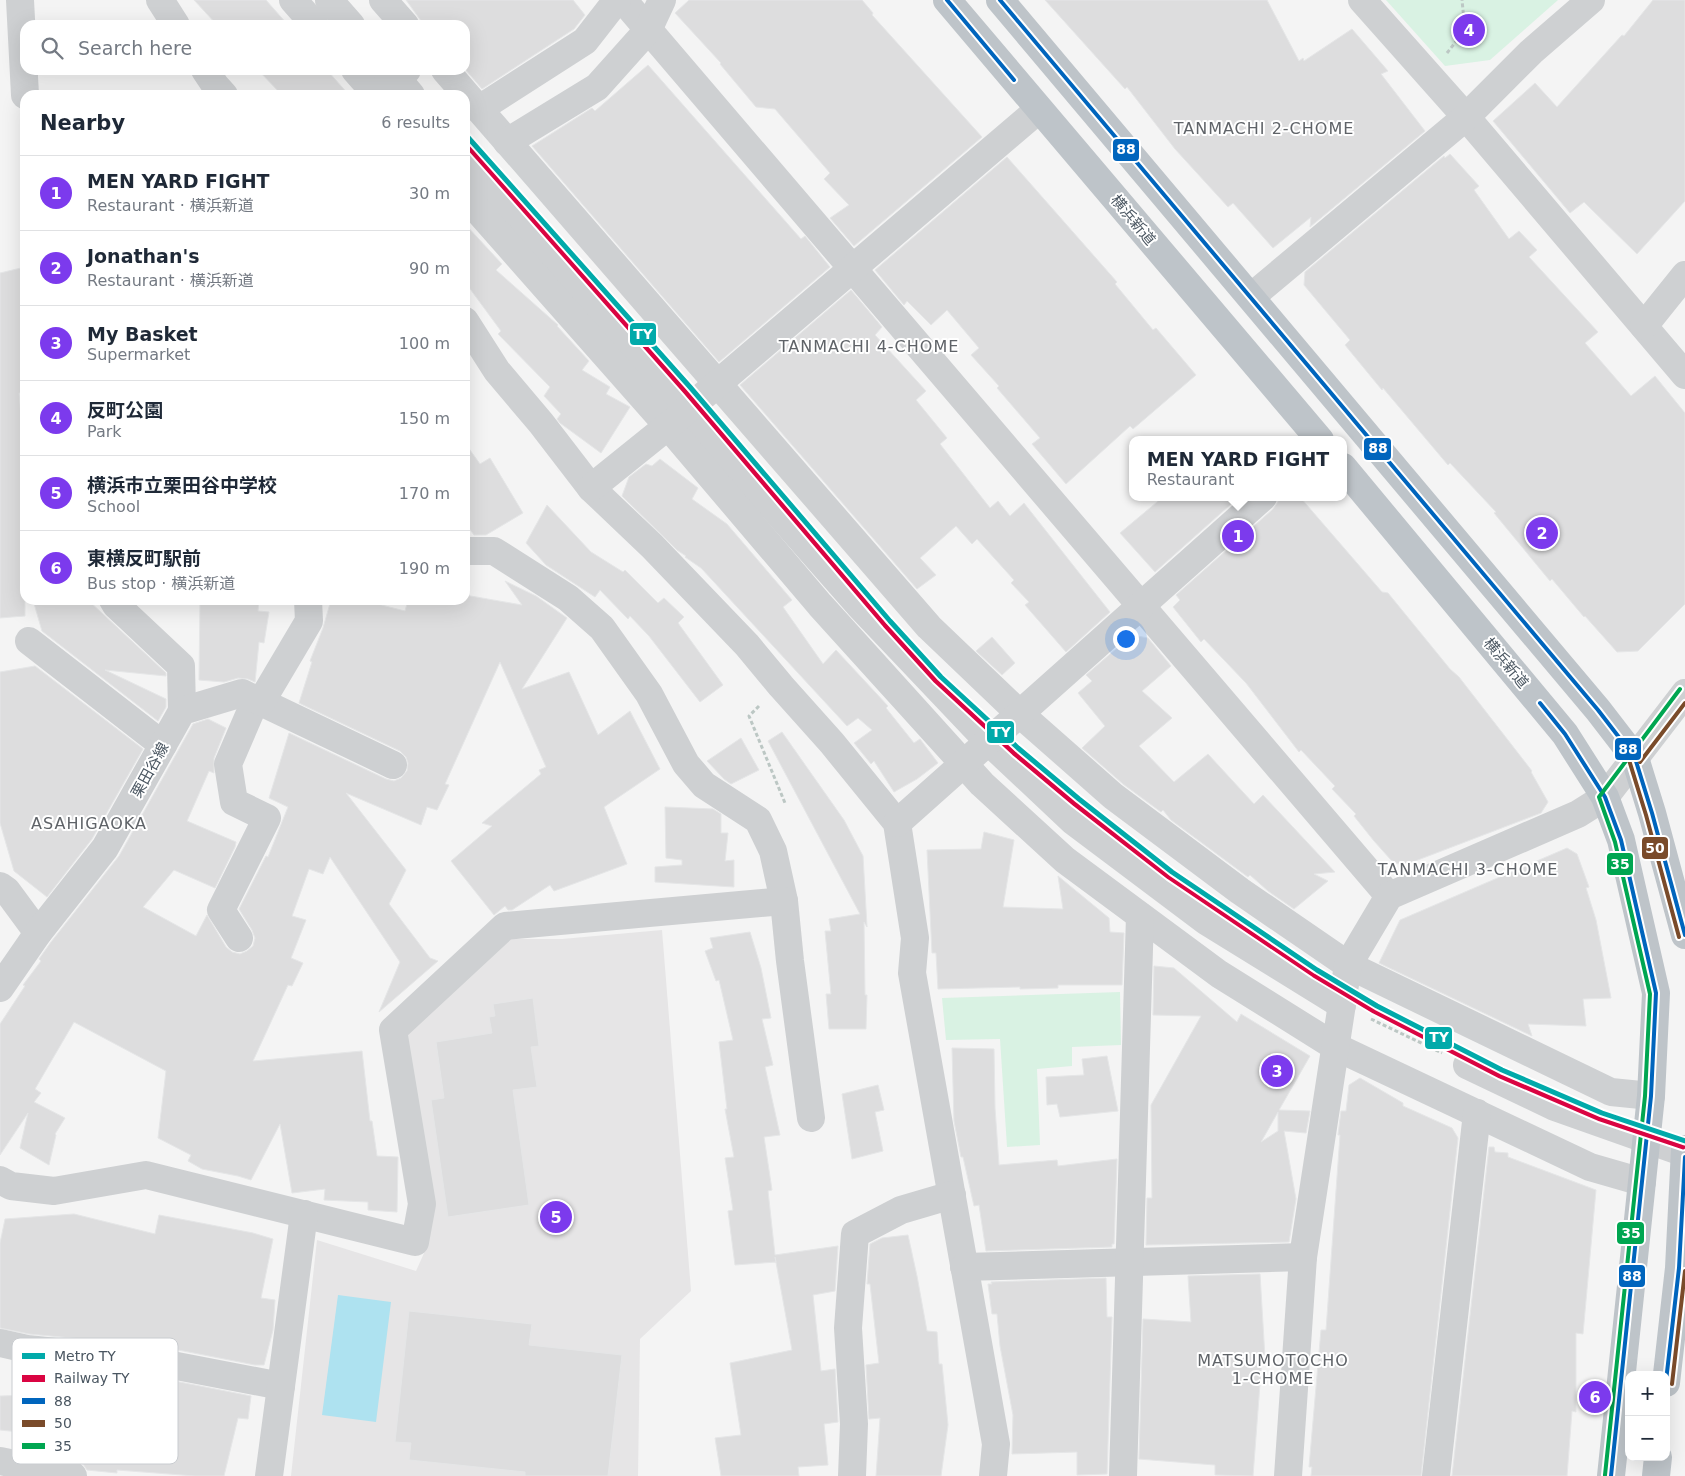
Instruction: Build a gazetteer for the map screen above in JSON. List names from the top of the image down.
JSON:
{
  "streets": {
    "highway": ["横浜新道"],
    "street": ["栗田谷線"]
  },
  "districts": [
    "TANMACHI 2-CHOME",
    "TANMACHI 4-CHOME",
    "ASAHIGAOKA",
    "TANMACHI 3-CHOME",
    "MATSUMOTOCHO 1-CHOME"
  ],
  "lines": [
    "transit line 88",
    "metro line TY",
    "rail line TY",
    "transit line 35",
    "transit line 50"
  ],
  "legend": [
    "Metro TY",
    "Railway TY",
    "88",
    "50",
    "35"
  ],
  "page": {
    "pins": [
      "4",
      "2",
      "1",
      "3",
      "5",
      "6"
    ],
    "search": "Search here",
    "heading": ["Nearby", "6 results"],
    "list": [
      {
        "mark": "1",
        "name": "MEN YARD FIGHT",
        "note": "Restaurant · 横浜新道",
        "value": "30 m"
      },
      {
        "mark": "2",
        "name": "Jonathan's",
        "note": "Restaurant · 横浜新道",
        "value": "90 m"
      },
      {
        "mark": "3",
        "name": "My Basket",
        "note": "Supermarket",
        "value": "100 m"
      },
      {
        "mark": "4",
        "name": "反町公園",
        "note": "Park",
        "value": "150 m"
      },
      {
        "mark": "5",
        "name": "横浜市立栗田谷中学校",
        "note": "School",
        "value": "170 m"
      },
      {
        "mark": "6",
        "name": "東横反町駅前",
        "note": "Bus stop · 横浜新道",
        "value": "190 m"
      }
    ],
    "popup": ["MEN YARD FIGHT", "Restaurant"],
    "map_buttons": ["+", "−"]
  }
}
